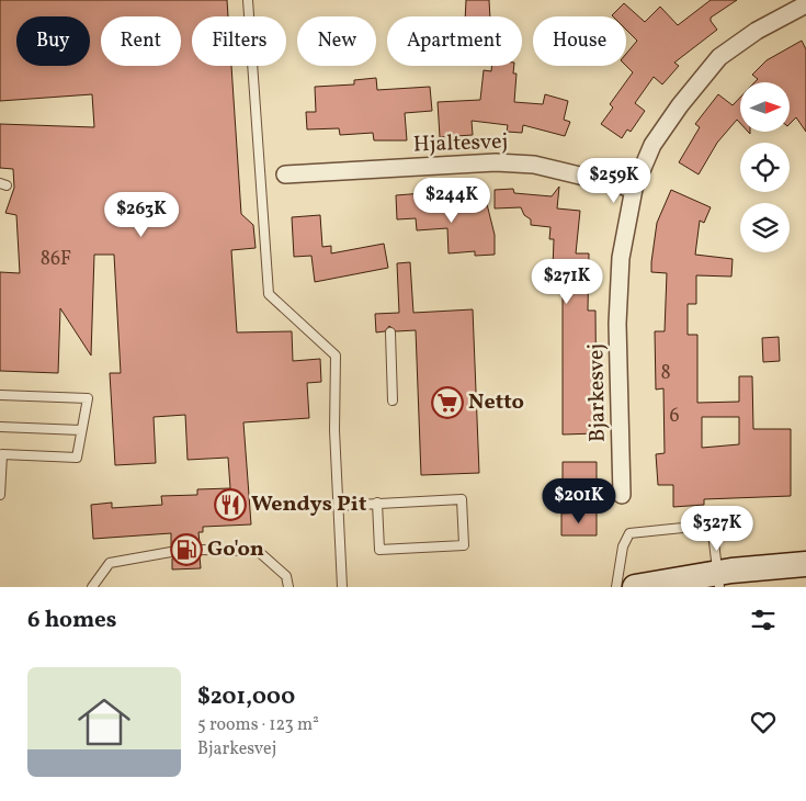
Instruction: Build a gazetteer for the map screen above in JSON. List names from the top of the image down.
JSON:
{
  "streets": {
    "street": ["Hjaltesvej", "Bjarkesvej"]
  },
  "crossings": [
    ["Hjaltesvej", "Bjarkesvej"]
  ],
  "places": {
    "supermarket": ["Netto"],
    "restaurant": ["Wendys Pit"],
    "fuel station": ["Go'on"]
  },
  "house_numbers": ["86F", "8", "6"],
  "north": "right",
  "page": {
    "chip": [
      "Buy",
      "Rent",
      "Filters",
      "New",
      "Apartment",
      "House"
    ],
    "price": [
      "$259K",
      "$244K",
      "$263K",
      "$271K",
      "$201K",
      "$327K"
    ],
    "heading": "6 homes",
    "list": [
      {
        "name": "$201,000",
        "note": "5 rooms · 123 m² · Bjarkesvej"
      }
    ]
  }
}
